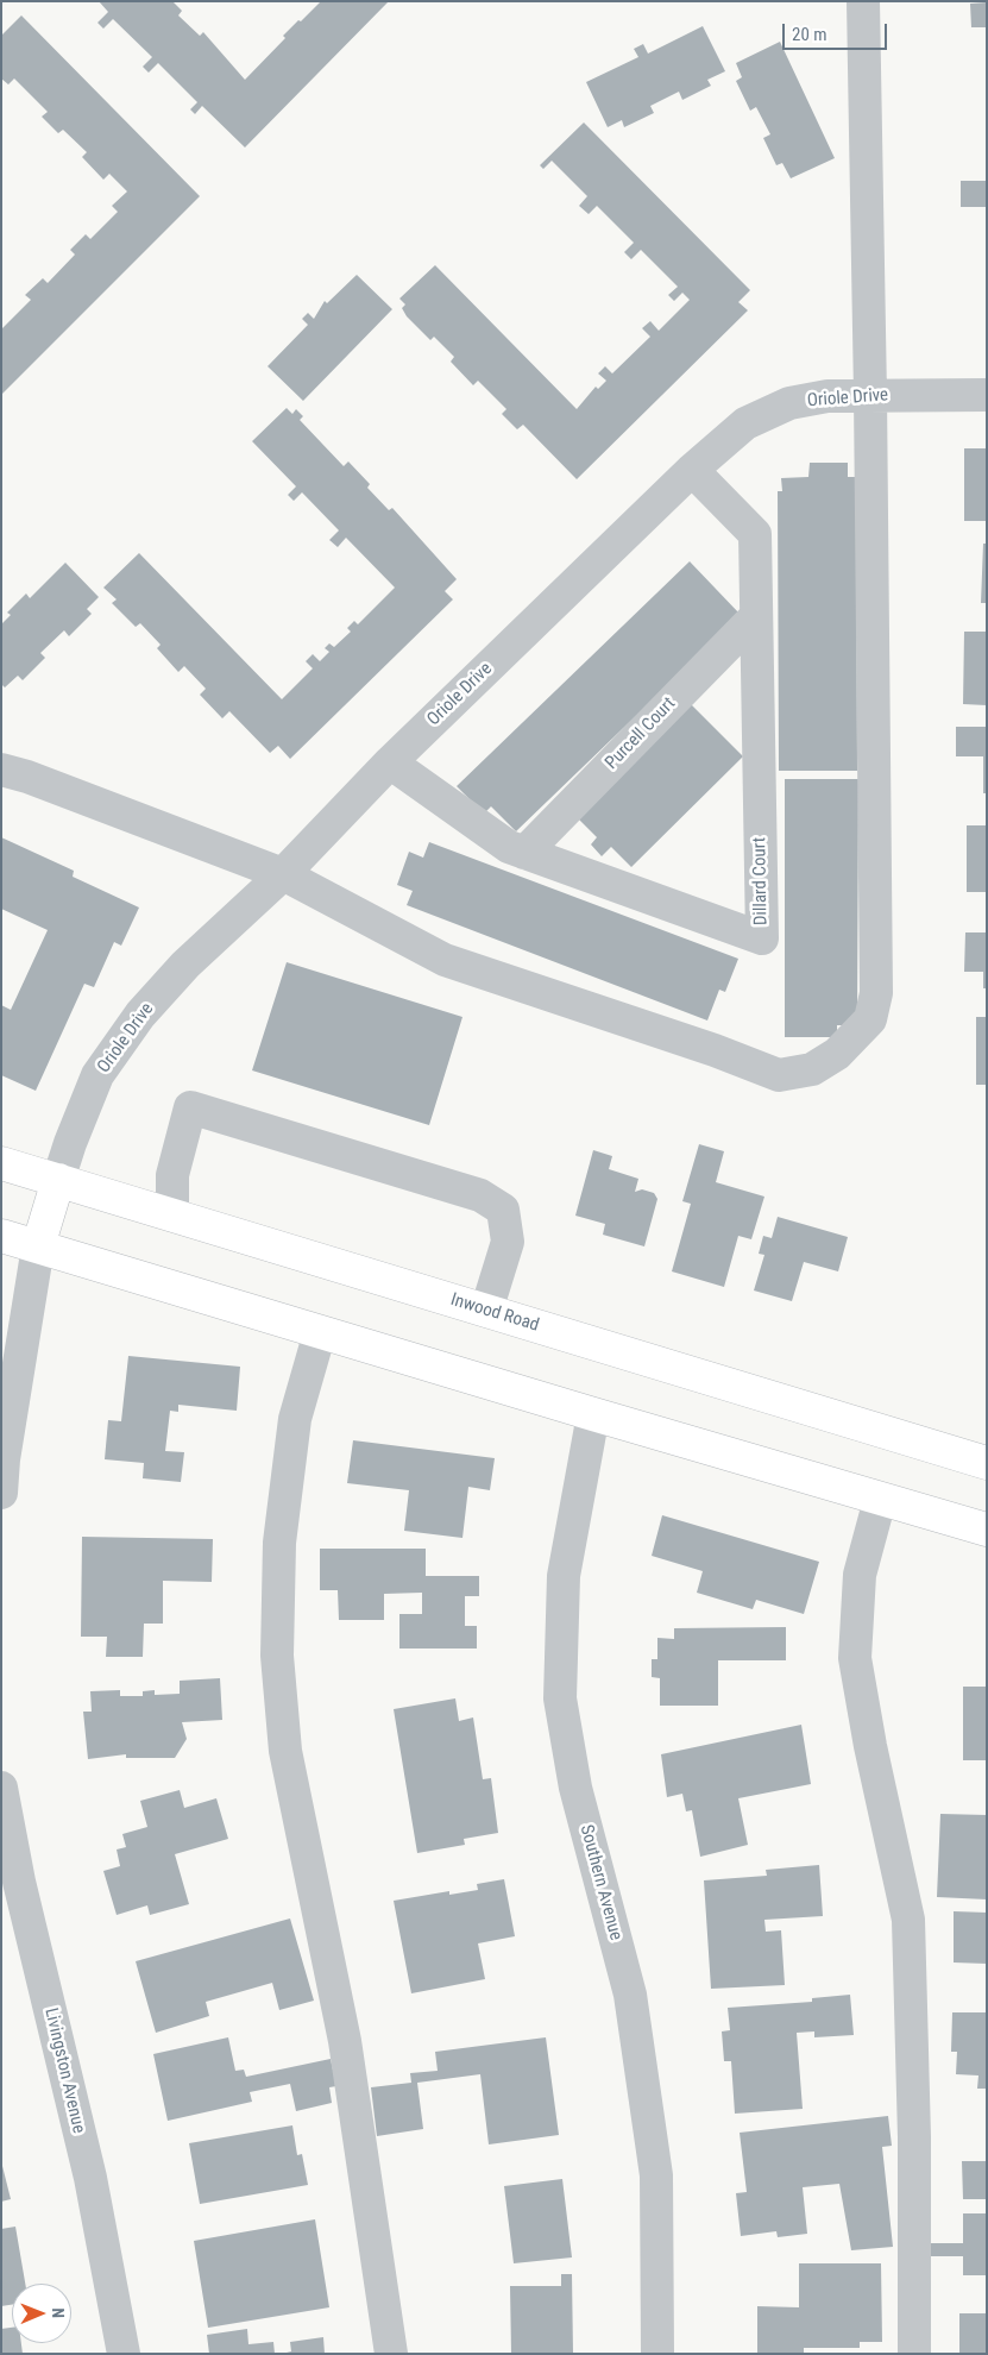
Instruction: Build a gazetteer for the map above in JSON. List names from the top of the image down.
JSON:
{
  "streets": {
    "main road": ["Inwood Road"],
    "street": [
      "Oriole Drive",
      "Purcell Court",
      "Dillard Court",
      "Southern Avenue",
      "Livingston Avenue"
    ]
  },
  "crossings": [
    ["Oriole Drive", "Dillard Court"],
    ["Oriole Drive", "Inwood Road"],
    ["Purcell Court", "Dillard Court"]
  ],
  "scale_bar": "20 m",
  "north": "right"
}
